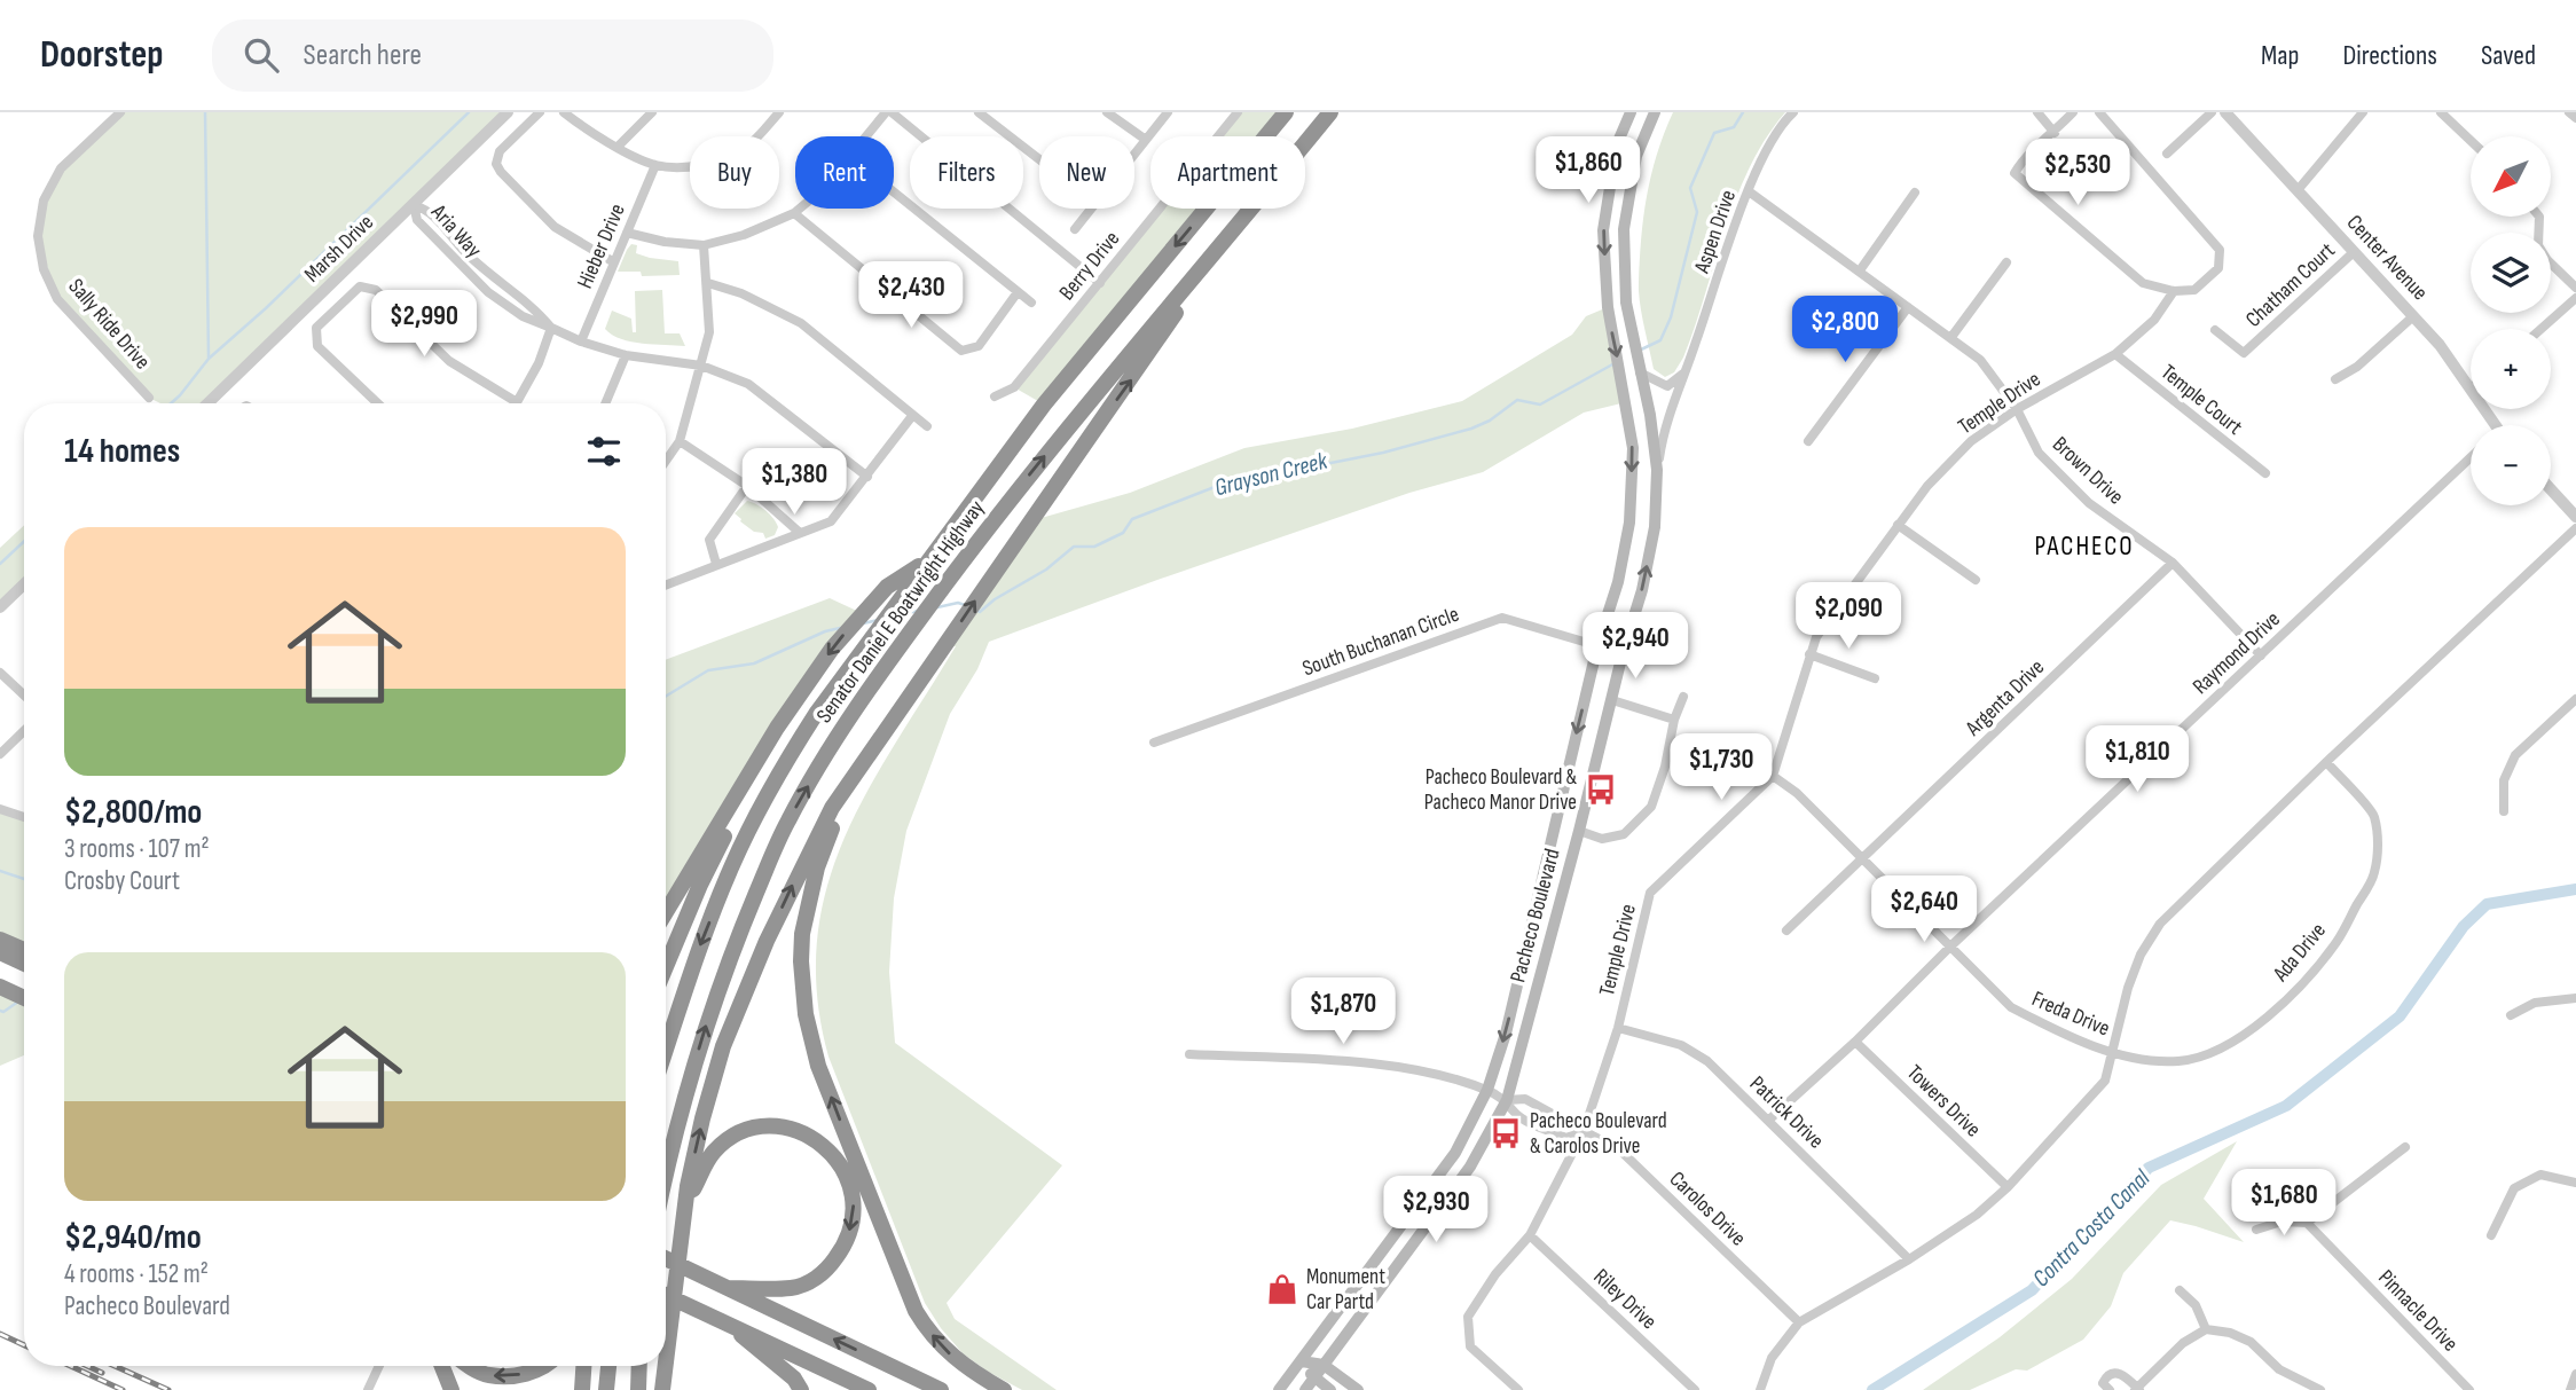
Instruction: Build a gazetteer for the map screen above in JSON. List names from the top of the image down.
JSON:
{
  "streets": {
    "highway": ["Senator Daniel E Boatwright Highway"],
    "main road": ["Pacheco Boulevard"],
    "street": [
      "Aria Way",
      "Aspen Drive",
      "Hieber Drive",
      "Marsh Drive",
      "Center Avenue",
      "Berry Drive",
      "Chatham Court",
      "Sally Ride Drive",
      "Temple Court",
      "Temple Drive",
      "Brown Drive",
      "South Buchanan Circle",
      "Raymond Drive",
      "Argenta Drive",
      "Ada Drive",
      "Freda Drive",
      "Towers Drive",
      "Patrick Drive",
      "Carolos Drive",
      "Riley Drive",
      "Pinnacle Drive"
    ]
  },
  "crossings": [
    ["Aria Way", "Hieber Drive"],
    ["Aria Way", "Marsh Drive"],
    ["Aspen Drive", "Brown Drive"],
    ["Aspen Drive", "Pacheco Boulevard"],
    ["Center Avenue", "Chatham Court"],
    ["Temple Court", "Temple Drive"],
    ["Temple Drive", "Brown Drive"],
    ["Temple Drive", "Freda Drive"],
    ["Temple Drive", "Patrick Drive"],
    ["Temple Drive", "Carolos Drive"],
    ["Temple Drive", "Riley Drive"],
    ["Brown Drive", "Raymond Drive"],
    ["Brown Drive", "Argenta Drive"],
    ["South Buchanan Circle", "Pacheco Boulevard"],
    ["Raymond Drive", "Freda Drive"],
    ["Raymond Drive", "Towers Drive"],
    ["Raymond Drive", "Patrick Drive"],
    ["Argenta Drive", "Freda Drive"],
    ["Pacheco Boulevard", "Carolos Drive"],
    ["Ada Drive", "Freda Drive"]
  ],
  "districts": ["PACHECO"],
  "water": ["Grayson Creek", "Contra Costa Canal"],
  "places": {
    "bus stop": ["Pacheco Boulevard & Pacheco Manor Drive", "Pacheco Boulevard & Carolos Drive"],
    "shop": ["Monument Car Partd"]
  },
  "north": "bottom left",
  "page": {
    "header": "Doorstep",
    "search": "Search here",
    "nav": ["Map", "Directions", "Saved"],
    "map_buttons": ["+", "−"],
    "price": [
      "$1,860",
      "$2,530",
      "$2,430",
      "$2,990",
      "$2,800",
      "$1,380",
      "$2,090",
      "$2,940",
      "$1,810",
      "$1,730",
      "$2,640",
      "$1,870",
      "$1,680",
      "$2,930"
    ],
    "chip": [
      "Buy",
      "Rent",
      "Filters",
      "New",
      "Apartment"
    ],
    "heading": "14 homes",
    "list": [
      {
        "name": "$2,800/mo",
        "note": "3 rooms · 107 m² · Crosby Court"
      },
      {
        "name": "$2,940/mo",
        "note": "4 rooms · 152 m² · Pacheco Boulevard"
      }
    ]
  }
}
